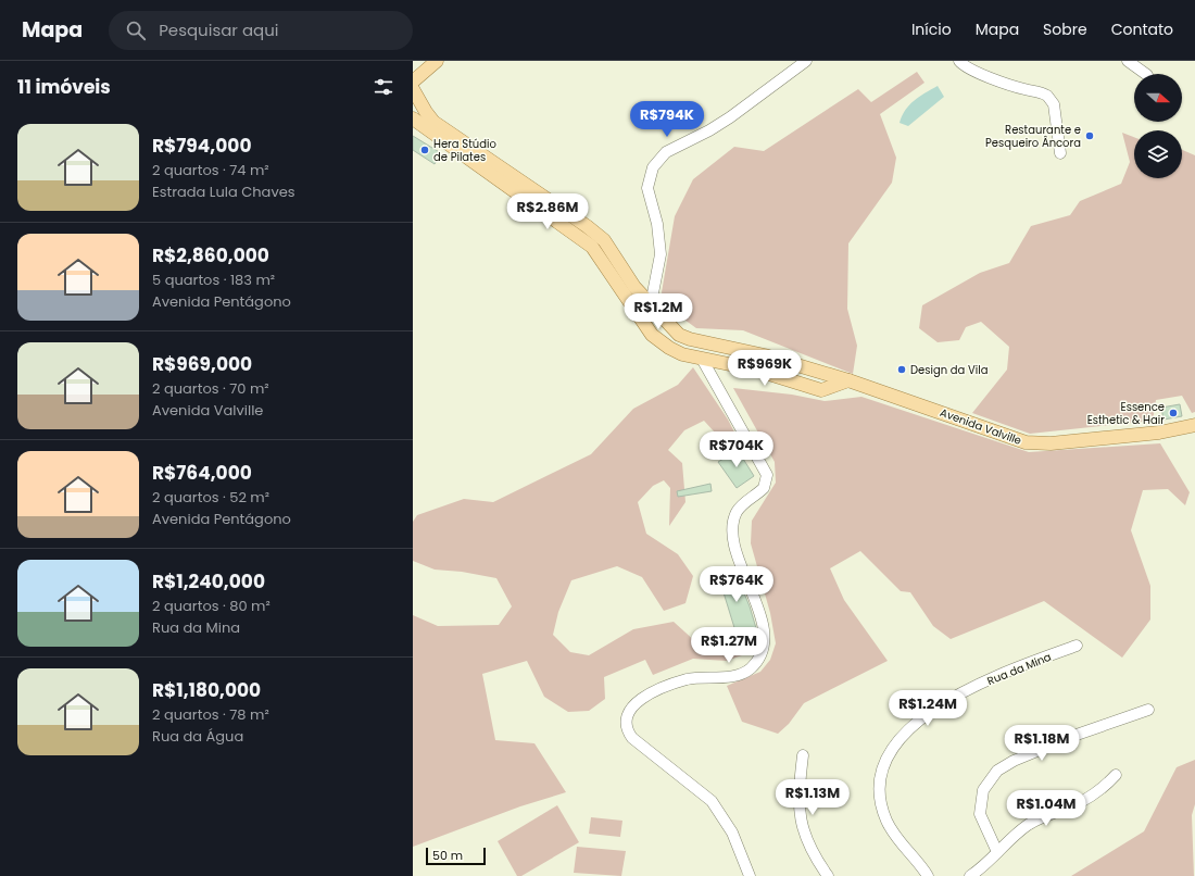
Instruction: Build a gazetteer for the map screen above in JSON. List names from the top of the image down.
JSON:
{
  "streets": {
    "main road": ["Avenida Valville"],
    "street": ["Rua da Mina"]
  },
  "places": [
    "Restaurante e Pesqueiro Âncora",
    "Hera Stúdio de Pilates",
    "Design da Vila",
    "Essence Esthetic & Hair"
  ],
  "scale_bar": "50 m",
  "north": "right",
  "page": {
    "header": "Mapa",
    "search": "Pesquisar aqui",
    "nav": [
      "Início",
      "Mapa",
      "Sobre",
      "Contato"
    ],
    "heading": "11 imóveis",
    "price": [
      "R$794K",
      "R$2.86M",
      "R$1.2M",
      "R$969K",
      "R$704K",
      "R$764K",
      "R$1.27M",
      "R$1.24M",
      "R$1.18M",
      "R$1.13M",
      "R$1.04M"
    ],
    "list": [
      {
        "name": "R$794,000",
        "note": "2 quartos · 74 m² · Estrada Lula Chaves"
      },
      {
        "name": "R$2,860,000",
        "note": "5 quartos · 183 m² · Avenida Pentágono"
      },
      {
        "name": "R$969,000",
        "note": "2 quartos · 70 m² · Avenida Valville"
      },
      {
        "name": "R$764,000",
        "note": "2 quartos · 52 m² · Avenida Pentágono"
      },
      {
        "name": "R$1,240,000",
        "note": "2 quartos · 80 m² · Rua da Mina"
      },
      {
        "name": "R$1,180,000",
        "note": "2 quartos · 78 m² · Rua da Água"
      }
    ],
    "scale": "50 m"
  }
}
